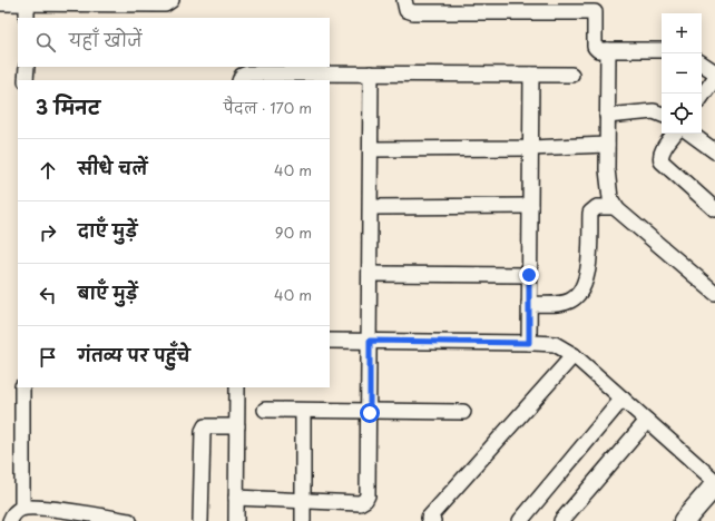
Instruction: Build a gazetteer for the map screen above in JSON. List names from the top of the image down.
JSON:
{
  "page": {
    "map_buttons": ["+", "−"],
    "search": "यहाँ खोजें",
    "heading": ["3 मिनट", "पैदल · 170 m"],
    "list": [
      ["सीधे चलें", "40 m"],
      ["दाएँ मुड़ें", "90 m"],
      ["बाएँ मुड़ें", "40 m"],
      "गंतव्य पर पहुँचे"
    ]
  }
}
